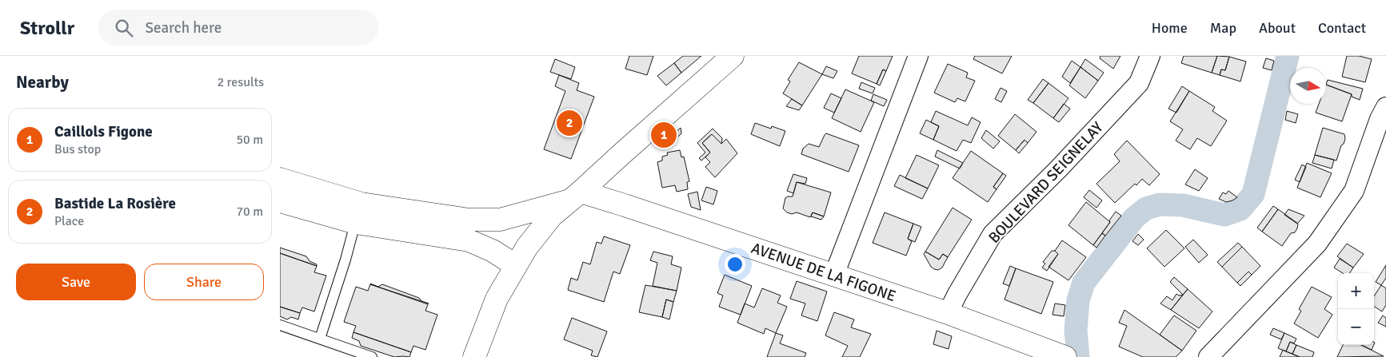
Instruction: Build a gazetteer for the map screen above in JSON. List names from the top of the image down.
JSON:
{
  "streets": {
    "street": ["BOULEVARD SEIGNELAY", "AVENUE DE LA FIGONE"]
  },
  "crossings": [
    ["BOULEVARD SEIGNELAY", "AVENUE DE LA FIGONE"]
  ],
  "north": "right",
  "page": {
    "header": "Strollr",
    "search": "Search here",
    "nav": [
      "Home",
      "Map",
      "About",
      "Contact"
    ],
    "heading": ["Nearby", "2 results"],
    "list": [
      {
        "mark": "1",
        "name": "Caillols Figone",
        "note": "Bus stop",
        "value": "50 m"
      },
      {
        "mark": "2",
        "name": "Bastide La Rosière",
        "note": "Place",
        "value": "70 m"
      }
    ],
    "pins": ["2", "1"],
    "buttons": ["Save", "Share"],
    "map_buttons": ["+", "−"]
  }
}
